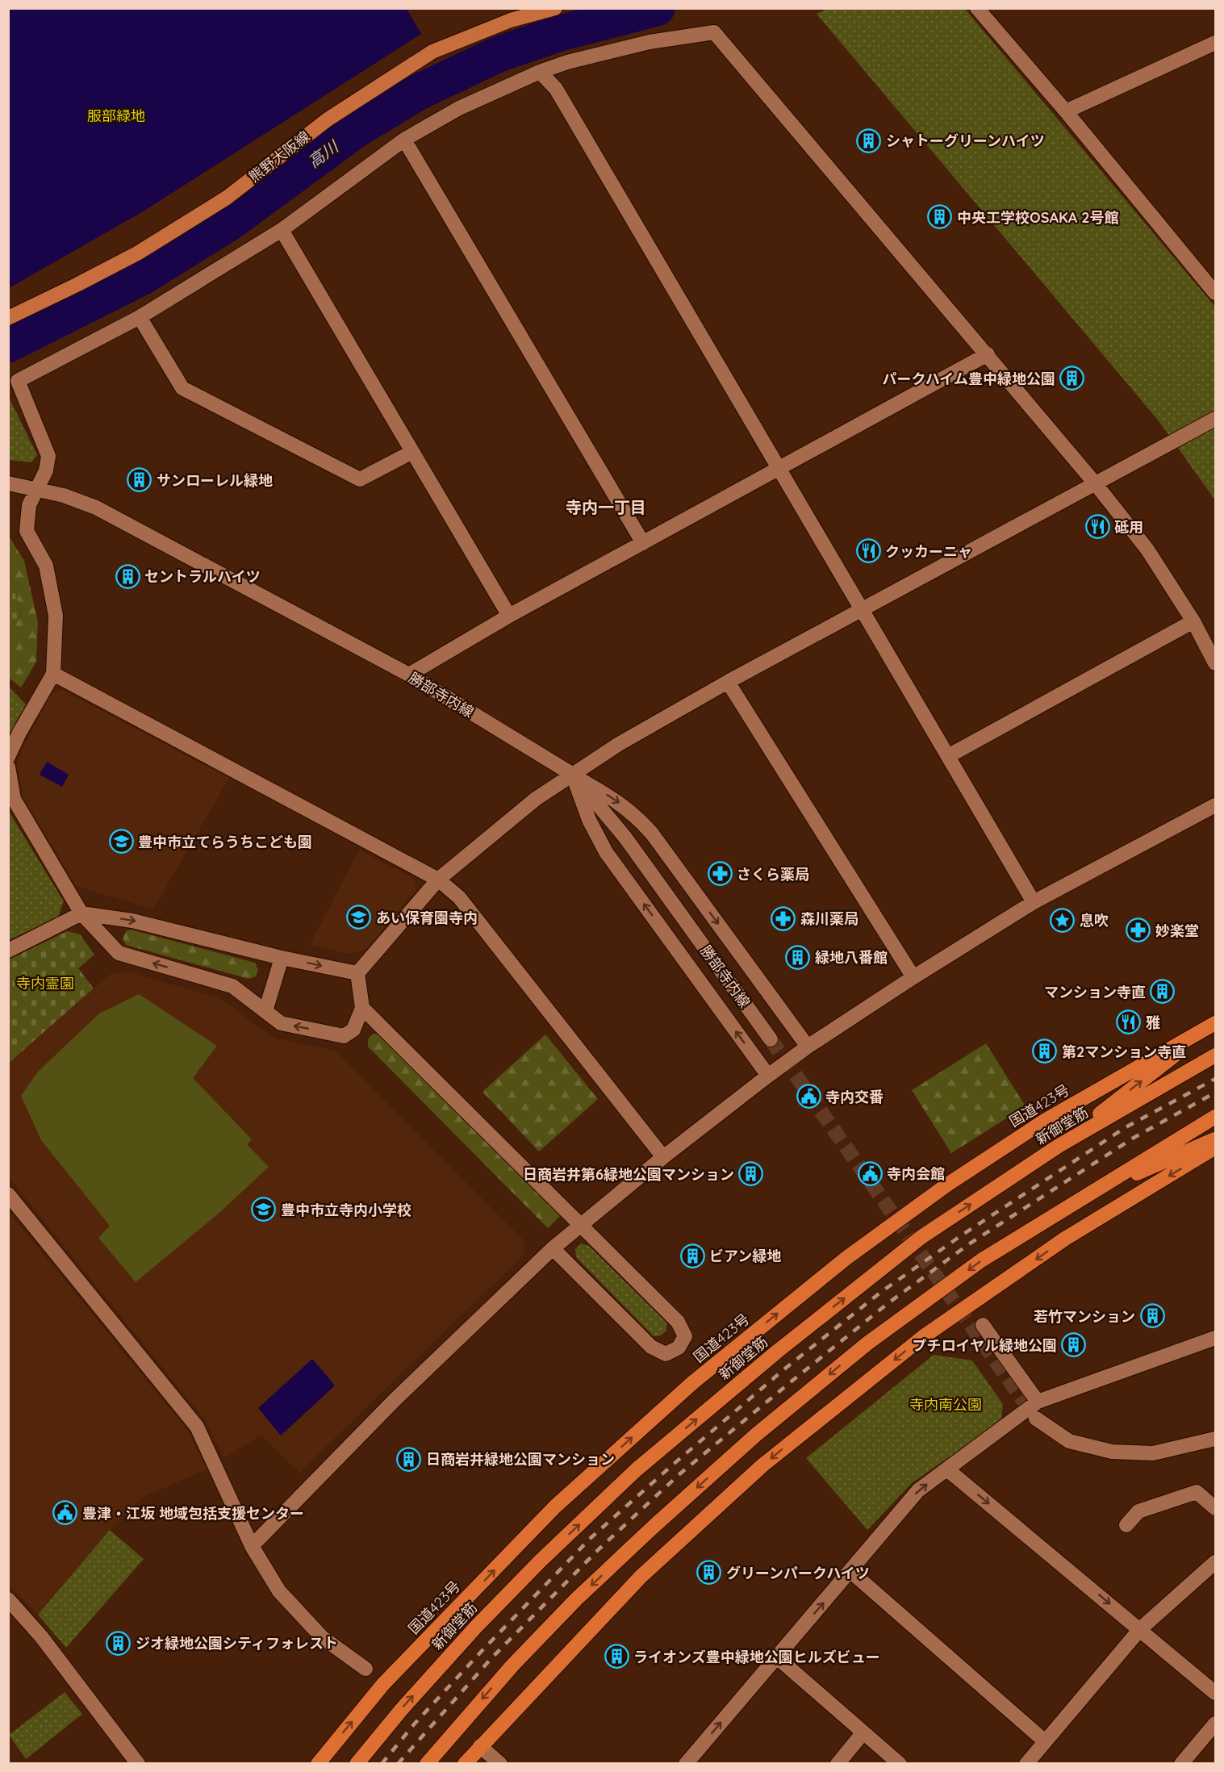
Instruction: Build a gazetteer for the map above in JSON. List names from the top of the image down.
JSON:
{
  "streets": {
    "highway": ["国道423号", "新御堂筋"],
    "main road": ["熊野大阪線"],
    "street": ["勝部寺内線"]
  },
  "districts": ["寺内一丁目"],
  "water": ["高川"],
  "parks": ["服部緑地", "寺内霊園", "寺内南公園"],
  "places": {
    "building": [
      "シャトーグリーンハイツ",
      "中央工学校OSAKA 2号館",
      "パークハイム豊中緑地公園",
      "サンローレル緑地",
      "セントラルハイツ",
      "緑地八番館",
      "マンション寺直",
      "第2マンション寺直",
      "日商岩井第6緑地公園マンション",
      "ビアン緑地",
      "若竹マンション",
      "プチロイヤル緑地公園",
      "日商岩井緑地公園マンション",
      "グリーンパークハイツ",
      "ジオ緑地公園シティフォレスト",
      "ライオンズ豊中緑地公園ヒルズビュー"
    ],
    "restaurant": ["砥用", "クッカーニャ", "雅"],
    "school or university": ["豊中市立てらうちこども園", "あい保育園寺内", "豊中市立寺内小学校"],
    "pharmacy": ["さくら薬局", "森川薬局", "妙楽堂"],
    "place": ["息吹"],
    "public building": ["寺内交番", "寺内会館", "豊津・江坂 地域包括支援センター"]
  }
}
